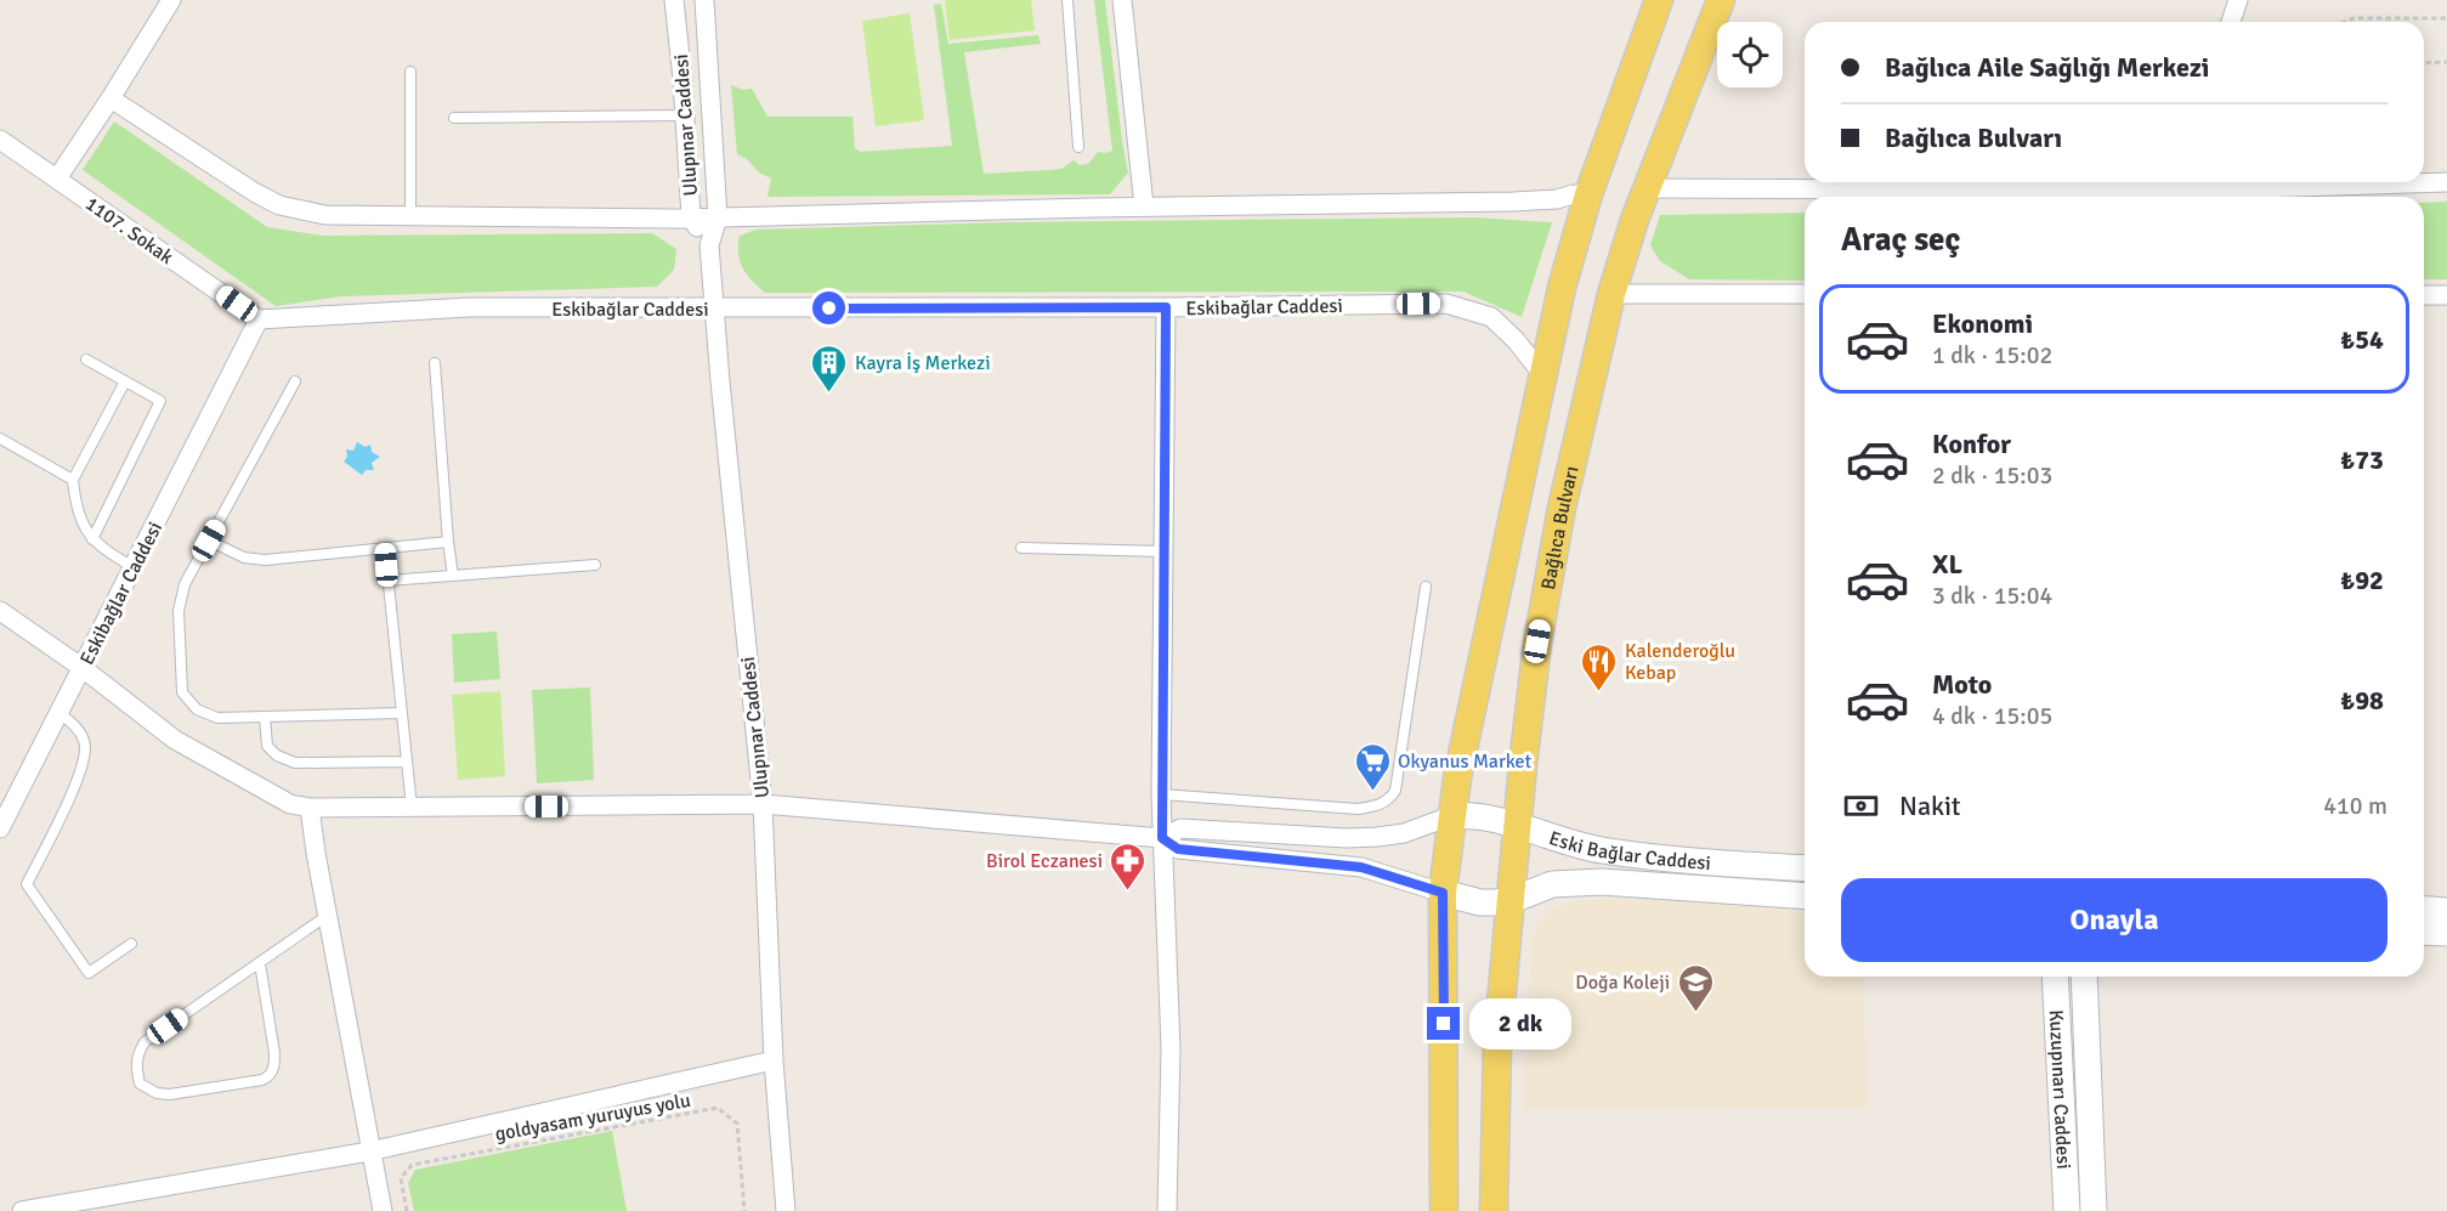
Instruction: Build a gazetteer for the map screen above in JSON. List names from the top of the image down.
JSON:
{
  "streets": {
    "main road": ["Bağlıca Bulvarı"],
    "street": [
      "Ulupınar Caddesi",
      "1107. Sokak",
      "Eskibağlar Caddesi",
      "Eski Bağlar Caddesi",
      "Kuzupınarı Caddesi"
    ],
    "path": ["goldyasam yuruyus yolu"]
  },
  "crossings": [
    ["Ulupınar Caddesi", "Eskibağlar Caddesi"],
    ["1107. Sokak", "Eskibağlar Caddesi"],
    ["Bağlıca Bulvarı", "Eski Bağlar Caddesi"]
  ],
  "places": {
    "building": ["Kayra İş Merkezi"],
    "restaurant": ["Kalenderoğlu Kebap"],
    "supermarket": ["Okyanus Market"],
    "pharmacy": ["Birol Eczanesi"],
    "school or university": ["Doğa Koleji"]
  },
  "page": {
    "banner": ["Bağlıca Aile Sağlığı Merkezi", "Bağlıca Bulvarı"],
    "heading": "Araç seç",
    "list": [
      {
        "name": "Ekonomi",
        "note": "1 dk · 15:02",
        "value": "₺54"
      },
      {
        "name": "Konfor",
        "note": "2 dk · 15:03",
        "value": "₺73"
      },
      {
        "name": "XL",
        "note": "3 dk · 15:04",
        "value": "₺92"
      },
      {
        "name": "Moto",
        "note": "4 dk · 15:05",
        "value": "₺98"
      }
    ],
    "pay": ["Nakit", "410 m"],
    "buttons": "Onayla",
    "bubble": "2 dk"
  }
}
